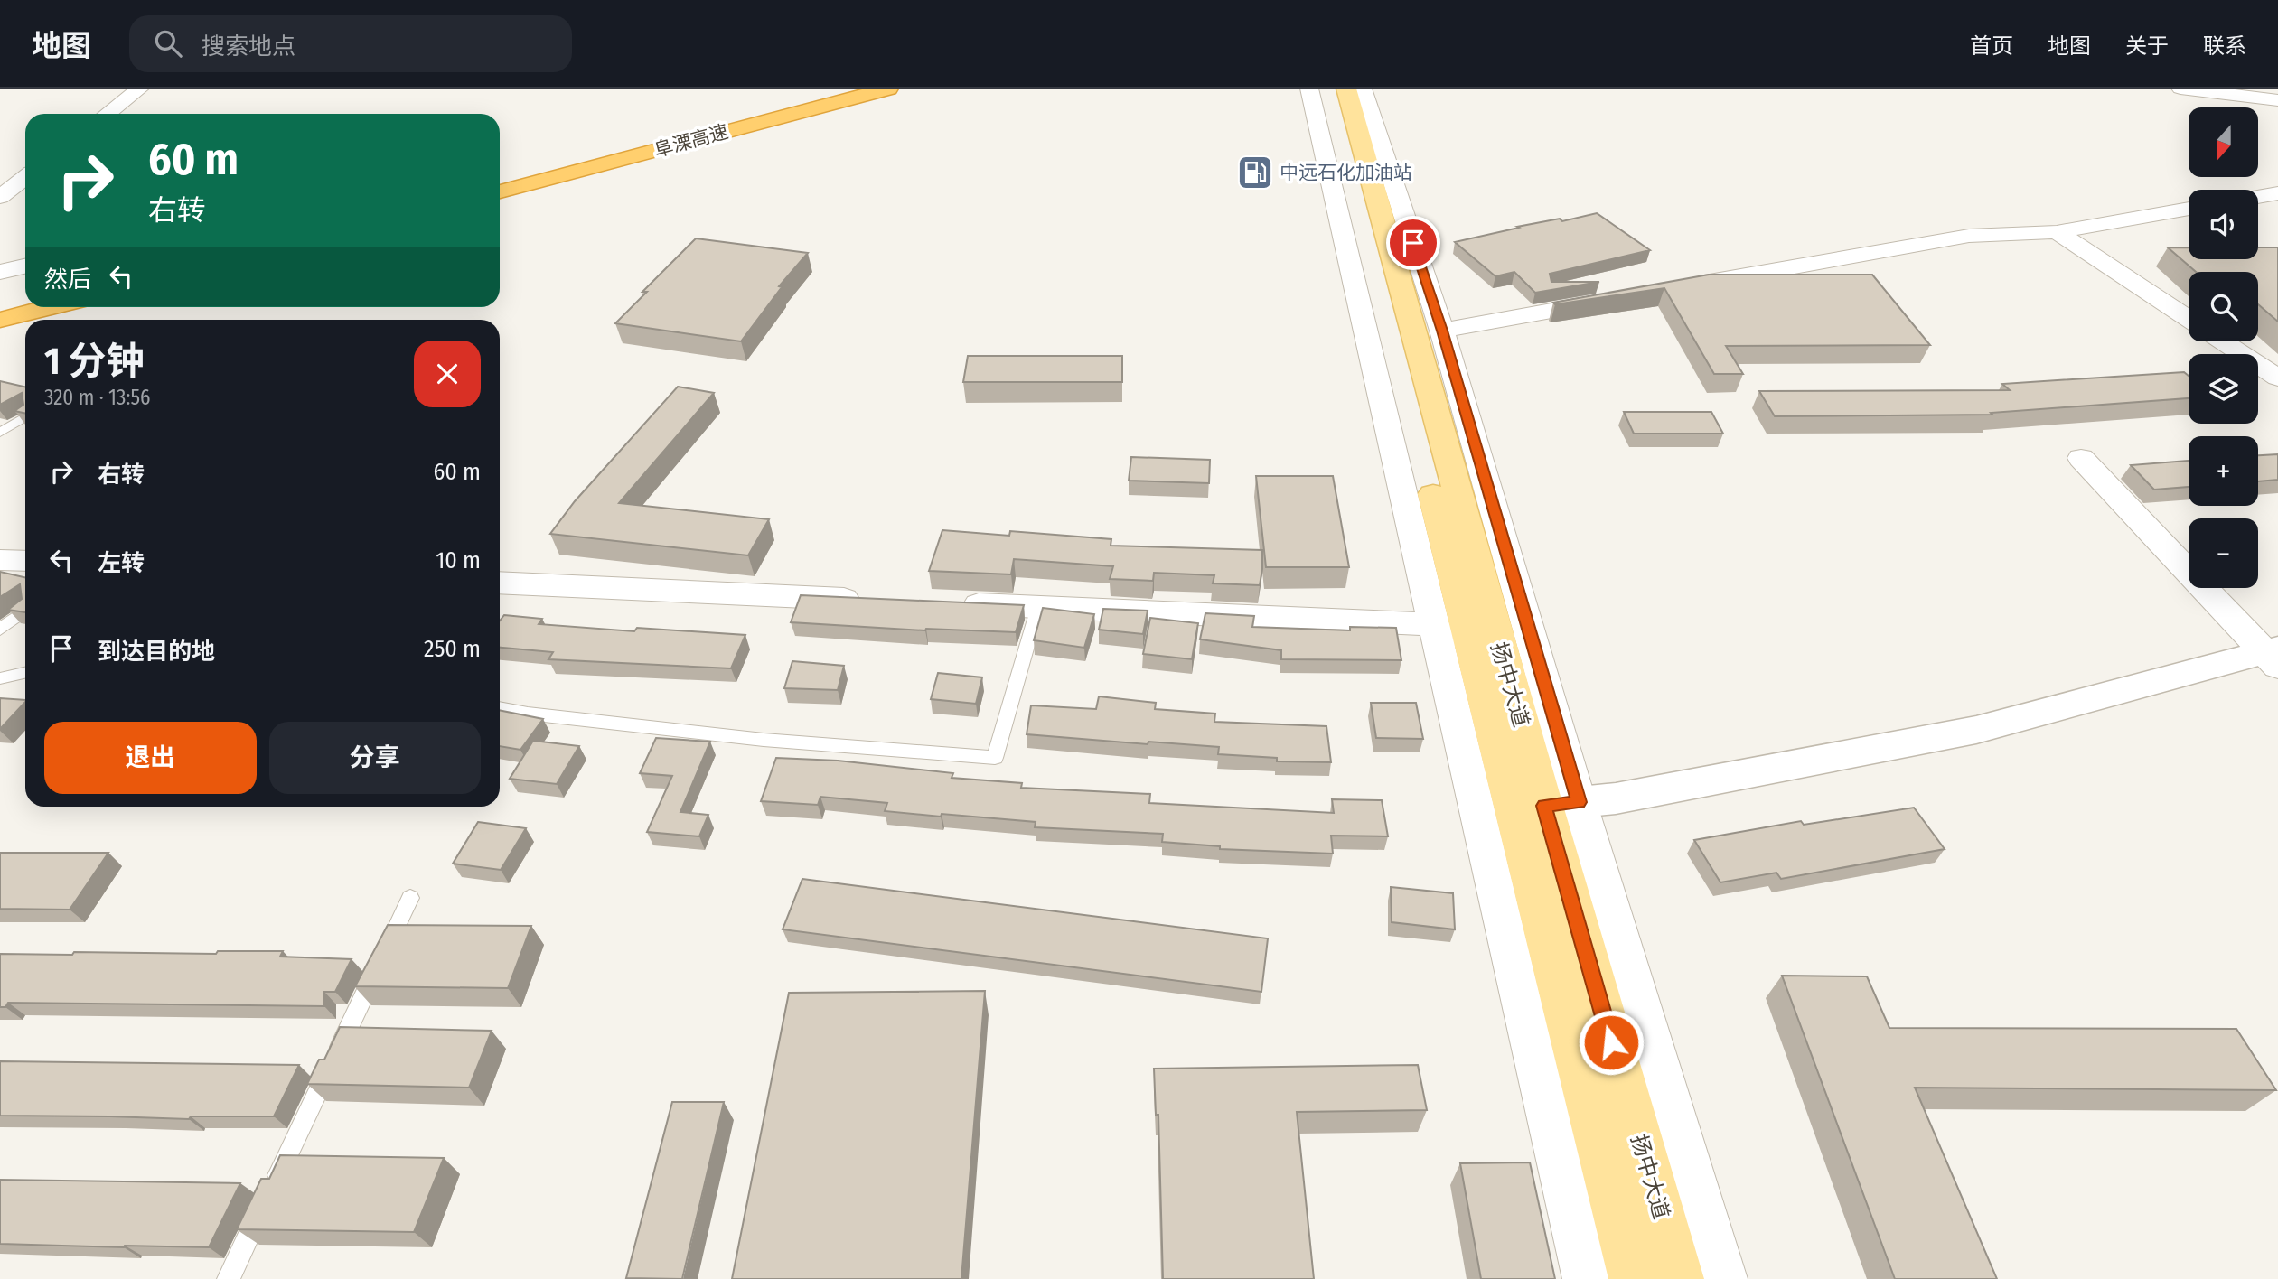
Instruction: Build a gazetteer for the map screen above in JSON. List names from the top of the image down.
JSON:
{
  "streets": {
    "highway": ["阜溧高速"],
    "main road": ["扬中大道"]
  },
  "places": {
    "fuel station": ["中远石化加油站"]
  },
  "north": "bottom",
  "page": {
    "header": "地图",
    "search": "搜索地点",
    "nav": [
      "首页",
      "地图",
      "关于",
      "联系"
    ],
    "map_buttons": ["+", "−"],
    "turn": ["60 m", "右转"],
    "then": "然后",
    "heading": ["1 分钟", "320 m · 13:56"],
    "list": [
      {
        "name": "右转",
        "value": "60 m"
      },
      {
        "name": "左转",
        "value": "10 m"
      },
      {
        "name": "到达目的地",
        "value": "250 m"
      }
    ],
    "buttons": ["退出", "分享"]
  }
}
